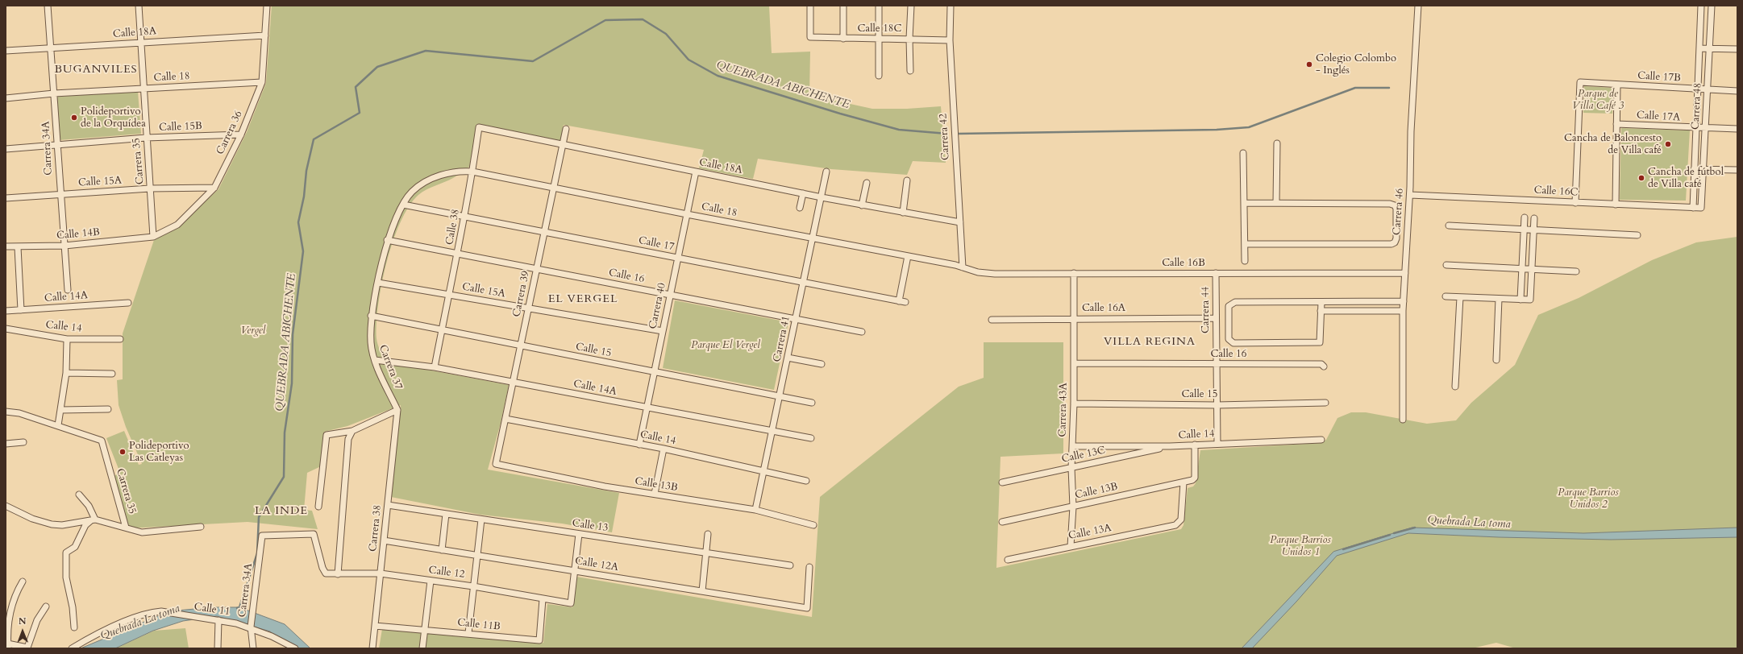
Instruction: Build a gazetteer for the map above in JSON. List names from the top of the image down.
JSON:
{
  "streets": {
    "street": [
      "Calle 18C",
      "Calle 18A",
      "Calle 18",
      "Calle 17B",
      "Carrera 48",
      "Calle 17A",
      "Calle 15B",
      "Carrera 36",
      "Carrera 42",
      "Carrera 34A",
      "Carrera 35",
      "Calle 15A",
      "Calle 16C",
      "Carrera 46",
      "Calle 38",
      "Calle 14B",
      "Calle 17",
      "Calle 16B",
      "Calle 16",
      "Carrera 39",
      "Calle 14A",
      "Carrera 40",
      "Calle 16A",
      "Carrera 44",
      "Calle 14",
      "Carrera 41",
      "Calle 15",
      "Carrera 37",
      "Carrera 43A",
      "Calle 13C",
      "Calle 13B",
      "Calle 13",
      "Carrera 38",
      "Calle 13A",
      "Calle 12A",
      "Calle 12",
      "Calle 11",
      "Calle 11B"
    ]
  },
  "crossings": [
    ["Calle 18C", "Carrera 42"],
    ["Calle 18A", "Carrera 36"],
    ["Calle 18A", "Carrera 42"],
    ["Calle 18A", "Carrera 34A"],
    ["Calle 18A", "Carrera 35"],
    ["Calle 18A", "Calle 38"],
    ["Calle 18A", "Carrera 39"],
    ["Calle 18A", "Carrera 40"],
    ["Calle 18A", "Carrera 41"],
    ["Calle 18", "Carrera 36"],
    ["Calle 18", "Carrera 42"],
    ["Calle 18", "Carrera 34A"],
    ["Calle 18", "Carrera 35"],
    ["Calle 18", "Calle 38"],
    ["Calle 18", "Calle 16B"],
    ["Calle 18", "Carrera 39"],
    ["Calle 18", "Carrera 40"],
    ["Calle 18", "Carrera 41"],
    ["Calle 18", "Carrera 37"],
    ["Calle 17B", "Carrera 48"],
    ["Calle 17B", "Calle 16C"],
    ["Carrera 48", "Calle 17A"],
    ["Carrera 48", "Calle 16C"],
    ["Calle 15B", "Carrera 36"],
    ["Calle 15B", "Carrera 34A"],
    ["Calle 15B", "Carrera 35"],
    ["Carrera 36", "Carrera 35"],
    ["Carrera 36", "Calle 15A"],
    ["Carrera 36", "Calle 14B"],
    ["Carrera 42", "Calle 16B"],
    ["Carrera 34A", "Calle 15A"],
    ["Carrera 34A", "Calle 14B"],
    ["Carrera 34A", "Calle 12"],
    ["Carrera 34A", "Calle 11"],
    ["Carrera 35", "Calle 15A"],
    ["Carrera 35", "Calle 14B"],
    ["Calle 15A", "Calle 38"],
    ["Calle 15A", "Carrera 39"],
    ["Calle 15A", "Carrera 40"],
    ["Calle 15A", "Carrera 37"],
    ["Calle 16C", "Carrera 46"],
    ["Carrera 46", "Calle 16B"],
    ["Calle 38", "Calle 17"],
    ["Calle 38", "Calle 16"],
    ["Calle 38", "Calle 14A"],
    ["Calle 38", "Calle 15"],
    ["Calle 38", "Carrera 37"],
    ["Calle 17", "Carrera 39"],
    ["Calle 17", "Carrera 40"],
    ["Calle 17", "Carrera 41"],
    ["Calle 17", "Carrera 37"],
    ["Calle 16B", "Carrera 44"],
    ["Calle 16B", "Carrera 43A"],
    ["Calle 16", "Carrera 39"],
    ["Calle 16", "Carrera 40"],
    ["Calle 16", "Carrera 44"],
    ["Calle 16", "Carrera 41"],
    ["Calle 16", "Carrera 37"],
    ["Calle 16", "Carrera 43A"],
    ["Carrera 39", "Calle 14A"],
    ["Carrera 39", "Calle 14"],
    ["Carrera 39", "Calle 15"],
    ["Carrera 39", "Calle 13B"],
    ["Calle 14A", "Carrera 40"],
    ["Calle 14A", "Carrera 41"],
    ["Calle 14A", "Carrera 37"],
    ["Carrera 40", "Calle 14"],
    ["Carrera 40", "Calle 15"],
    ["Calle 16A", "Carrera 44"],
    ["Calle 16A", "Carrera 43A"],
    ["Carrera 44", "Calle 14"],
    ["Carrera 44", "Calle 15"],
    ["Calle 14", "Carrera 41"],
    ["Calle 14", "Carrera 43A"],
    ["Calle 14", "Calle 13C"],
    ["Calle 14", "Calle 13B"],
    ["Carrera 41", "Calle 15"],
    ["Carrera 41", "Calle 13B"],
    ["Calle 15", "Carrera 37"],
    ["Calle 15", "Carrera 43A"],
    ["Carrera 37", "Carrera 38"],
    ["Carrera 43A", "Calle 13C"],
    ["Carrera 43A", "Calle 13B"],
    ["Carrera 43A", "Calle 13A"],
    ["Calle 13B", "Calle 13A"],
    ["Calle 13", "Carrera 38"],
    ["Carrera 38", "Calle 12A"],
    ["Carrera 38", "Calle 12"],
    ["Carrera 38", "Calle 11B"],
    ["Calle 12A", "Calle 12"],
    ["Calle 12", "Calle 11B"]
  ],
  "districts": [
    "BUGANVILES",
    "EL VERGEL",
    "VILLA REGINA",
    "LA INDE"
  ],
  "water": ["QUEBRADA ABICHENTE", "Quebrada La toma"],
  "parks": [
    "Parque de Villa Café 3",
    "Vergel",
    "Parque El Vergel",
    "Parque Barrios Unidos 2",
    "Parque Barrios Unidos 1"
  ],
  "places": [
    "Colegio Colombo - Inglés",
    "Polideportivo de la Orquídea",
    "Cancha de Baloncesto de Villa café",
    "Cancha de fútbol de Villa café",
    "Polideportivo Las Catleyas"
  ],
  "north": "top"
}
